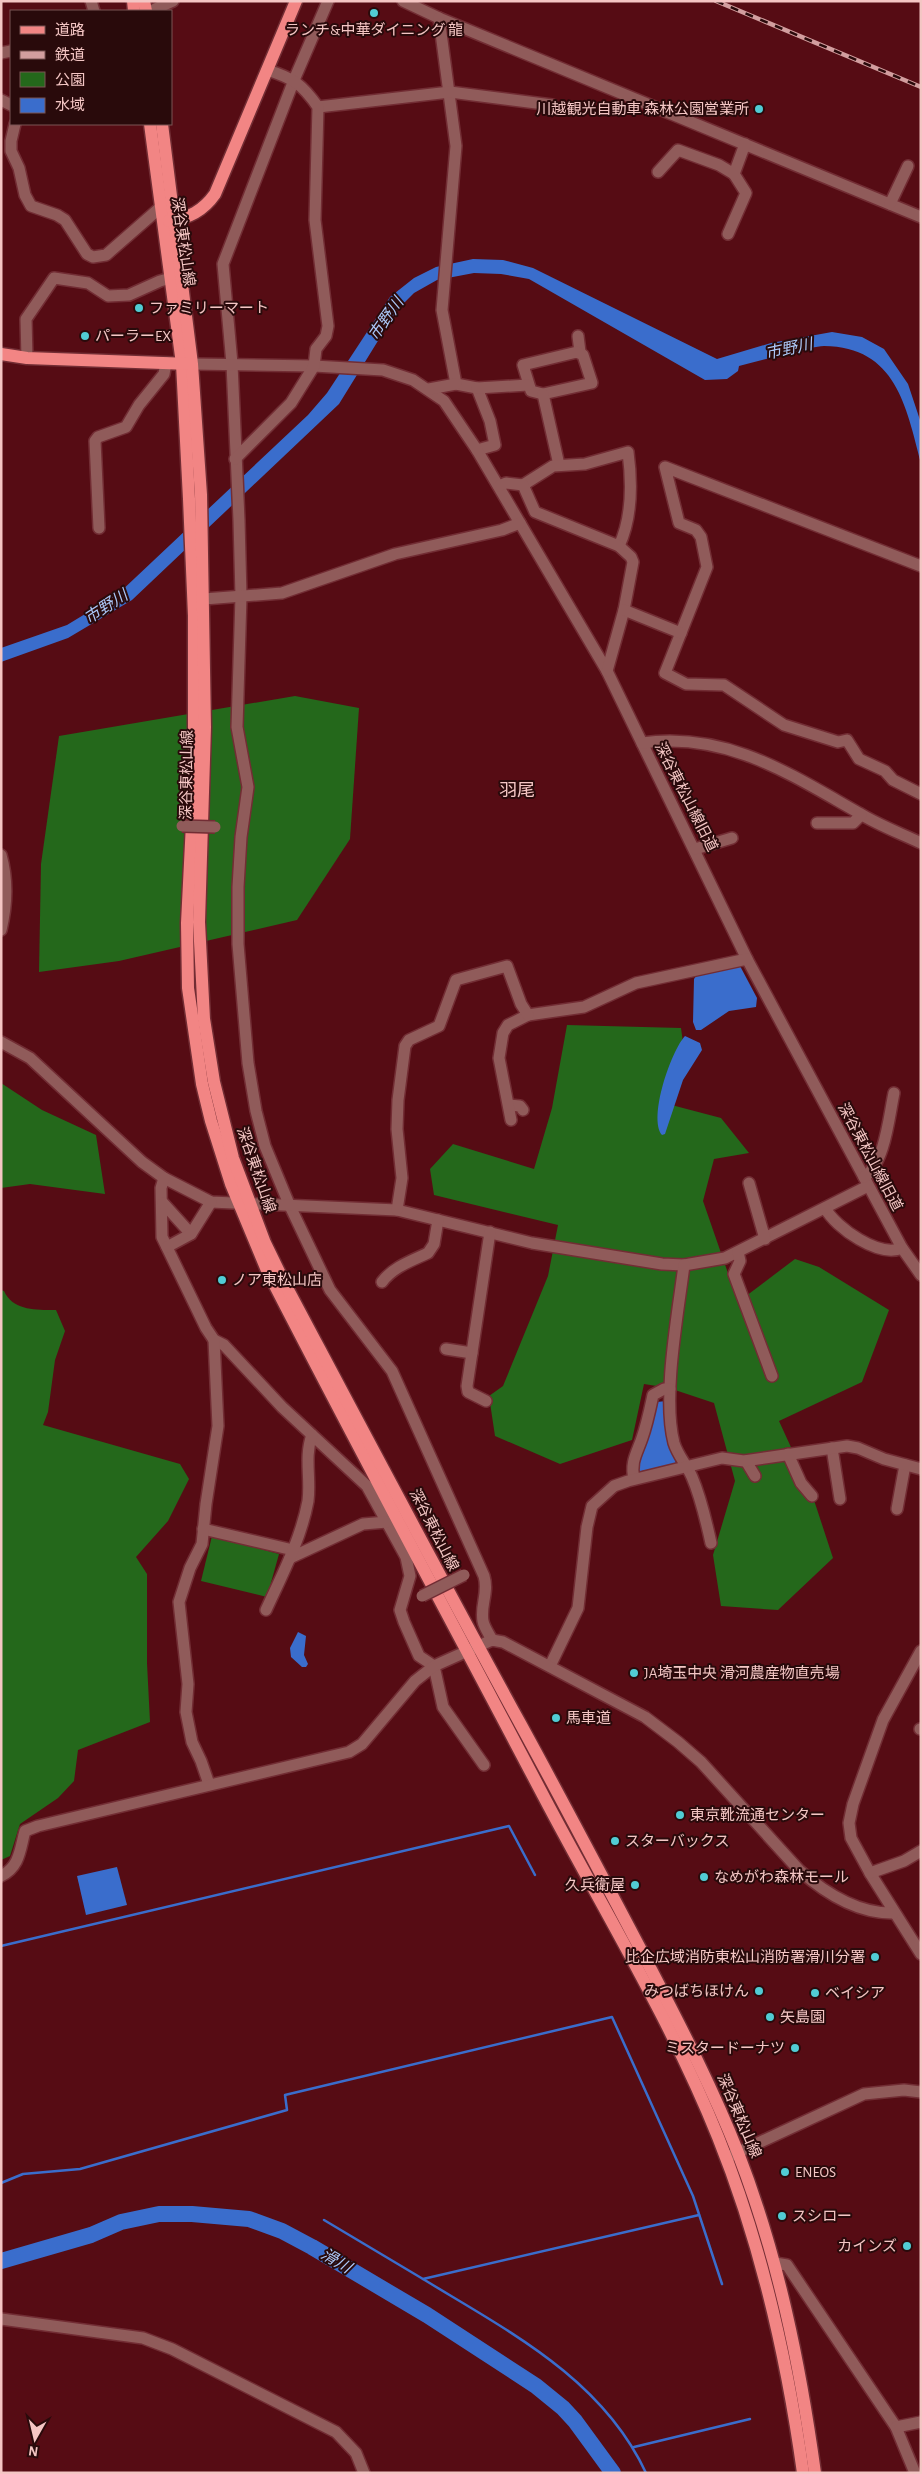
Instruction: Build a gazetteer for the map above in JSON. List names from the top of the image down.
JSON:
{
  "streets": {
    "main road": ["深谷東松山線"],
    "street": ["深谷東松山線旧道"]
  },
  "districts": ["羽尾"],
  "water": ["市野川", "滑川"],
  "places": [
    "ランチ&中華ダイニング 龍",
    "川越観光自動車 森林公園営業所",
    "ファミリーマート",
    "パーラーEX",
    "ノア東松山店",
    "JA埼玉中央 滑河農産物直売場",
    "馬車道",
    "東京靴流通センター",
    "スターバックス",
    "なめがわ森林モール",
    "久兵衛屋",
    "比企広域消防東松山消防署滑川分署",
    "みつばちほけん",
    "ベイシア",
    "矢島園",
    "ミスタードーナツ",
    "ENEOS",
    "スシロー",
    "カインズ"
  ],
  "legend": [
    "道路",
    "鉄道",
    "公園",
    "水域"
  ],
  "north": "bottom"
}
